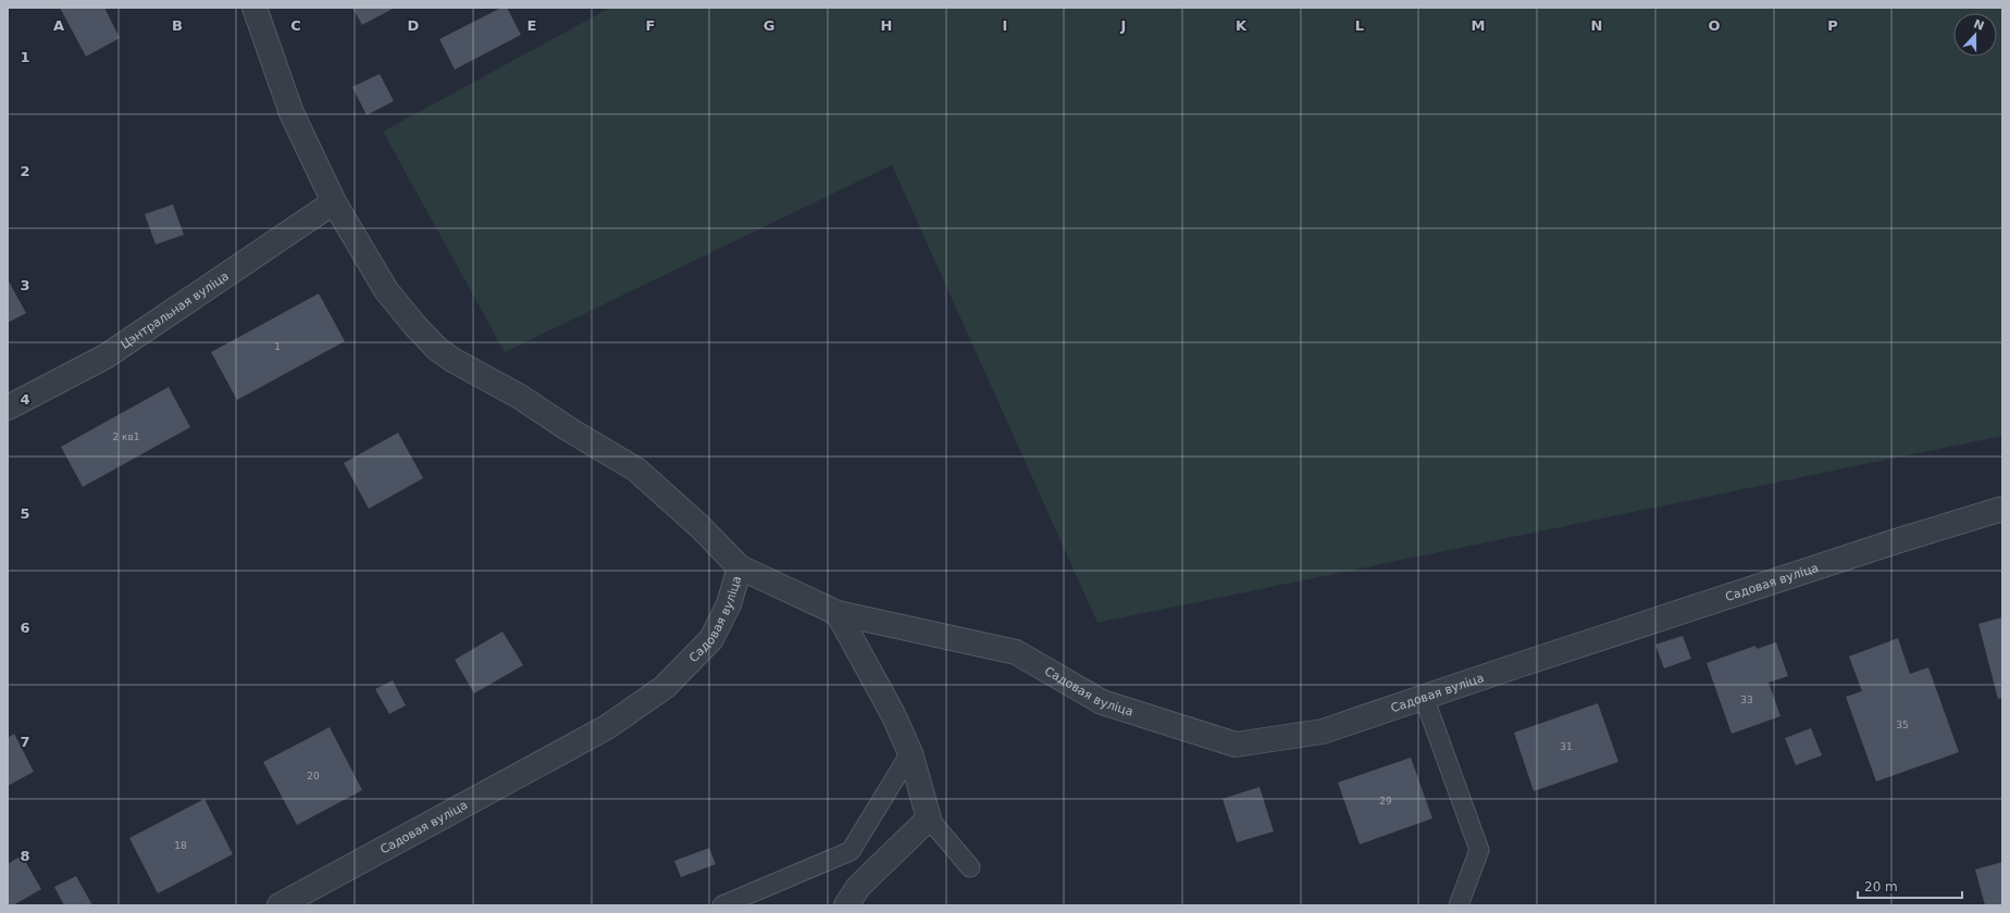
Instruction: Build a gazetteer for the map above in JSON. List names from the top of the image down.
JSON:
{
  "streets": {
    "street": ["Цэнтральная вуліца", "Садовая вуліца"]
  },
  "house_numbers": [
    "1",
    "2 кв1",
    "33",
    "35",
    "31",
    "20",
    "29",
    "18"
  ],
  "scale_bar": "20 m",
  "north": "top",
  "grid": {
    "columns": [
      "A",
      "B",
      "C",
      "D",
      "E",
      "F",
      "G",
      "H",
      "I",
      "J",
      "K",
      "L",
      "M",
      "N",
      "O",
      "P"
    ],
    "rows": [
      "1",
      "2",
      "3",
      "4",
      "5",
      "6",
      "7",
      "8"
    ]
  }
}
